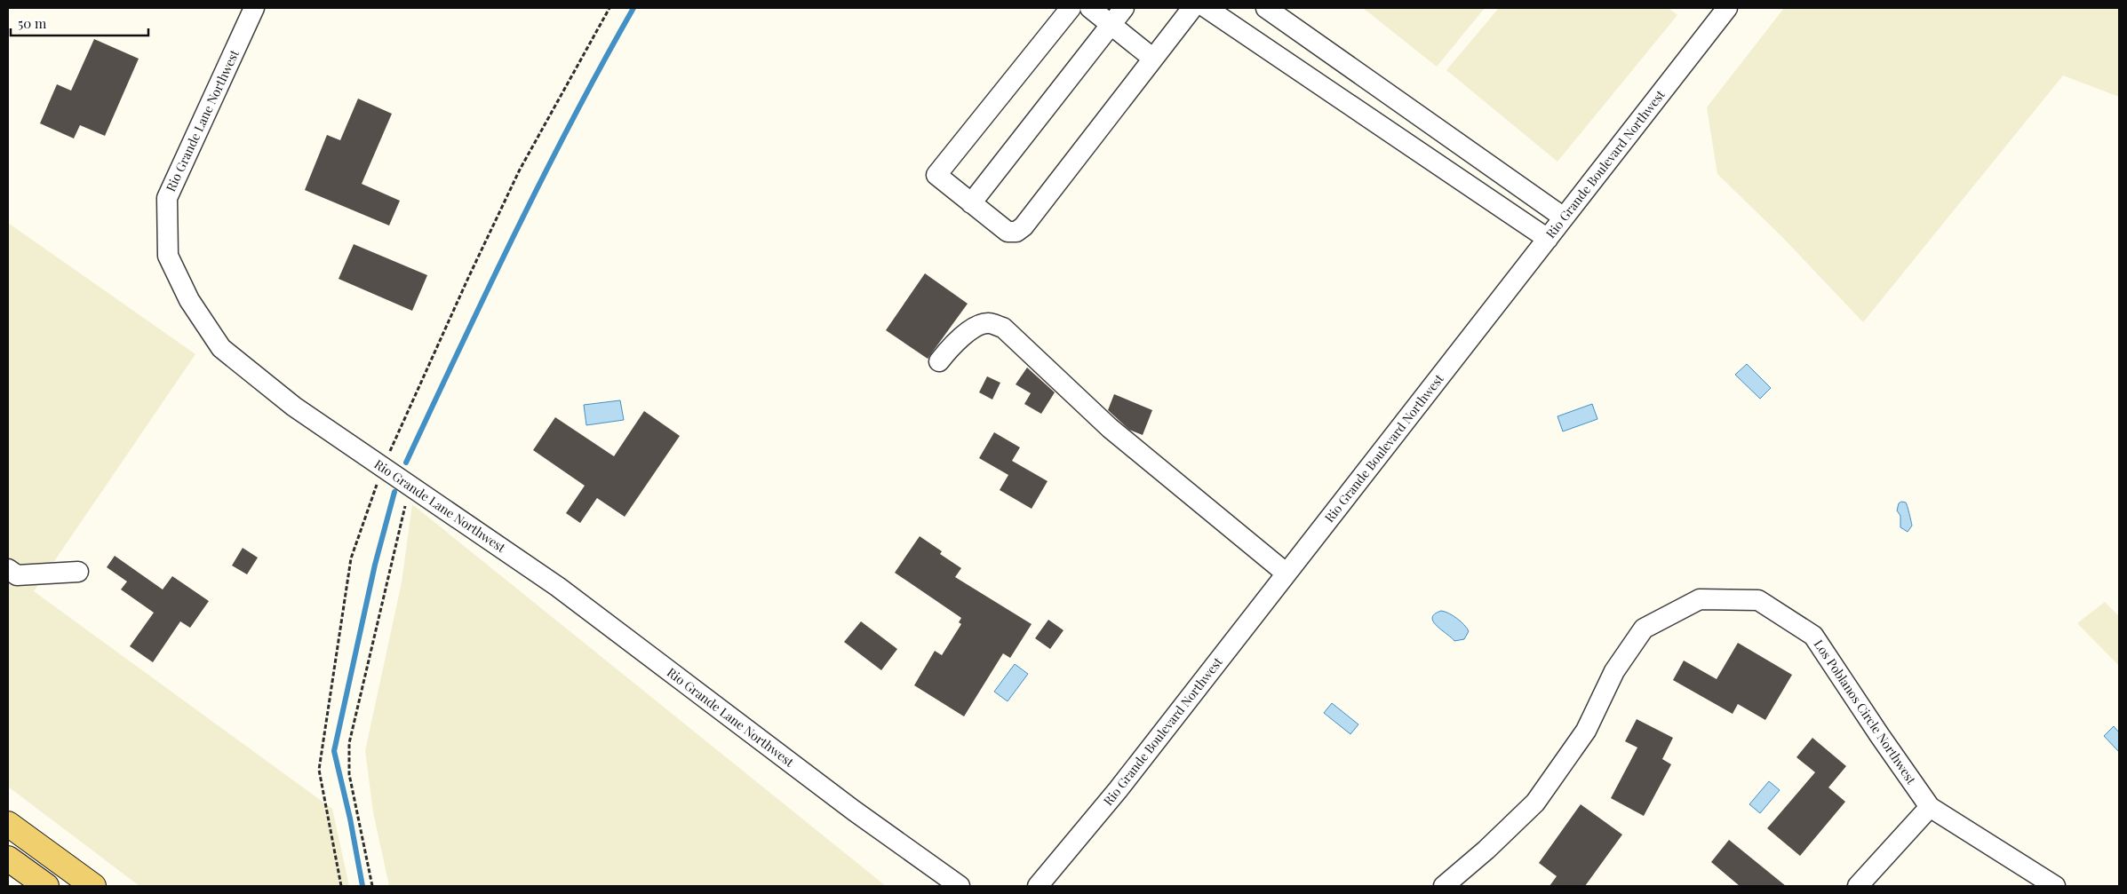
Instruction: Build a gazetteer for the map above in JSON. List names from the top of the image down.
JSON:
{
  "streets": {
    "street": ["Rio Grande Lane Northwest", "Rio Grande Boulevard Northwest", "Los Poblanos Circle Northwest"]
  },
  "scale_bar": "50 m"
}
